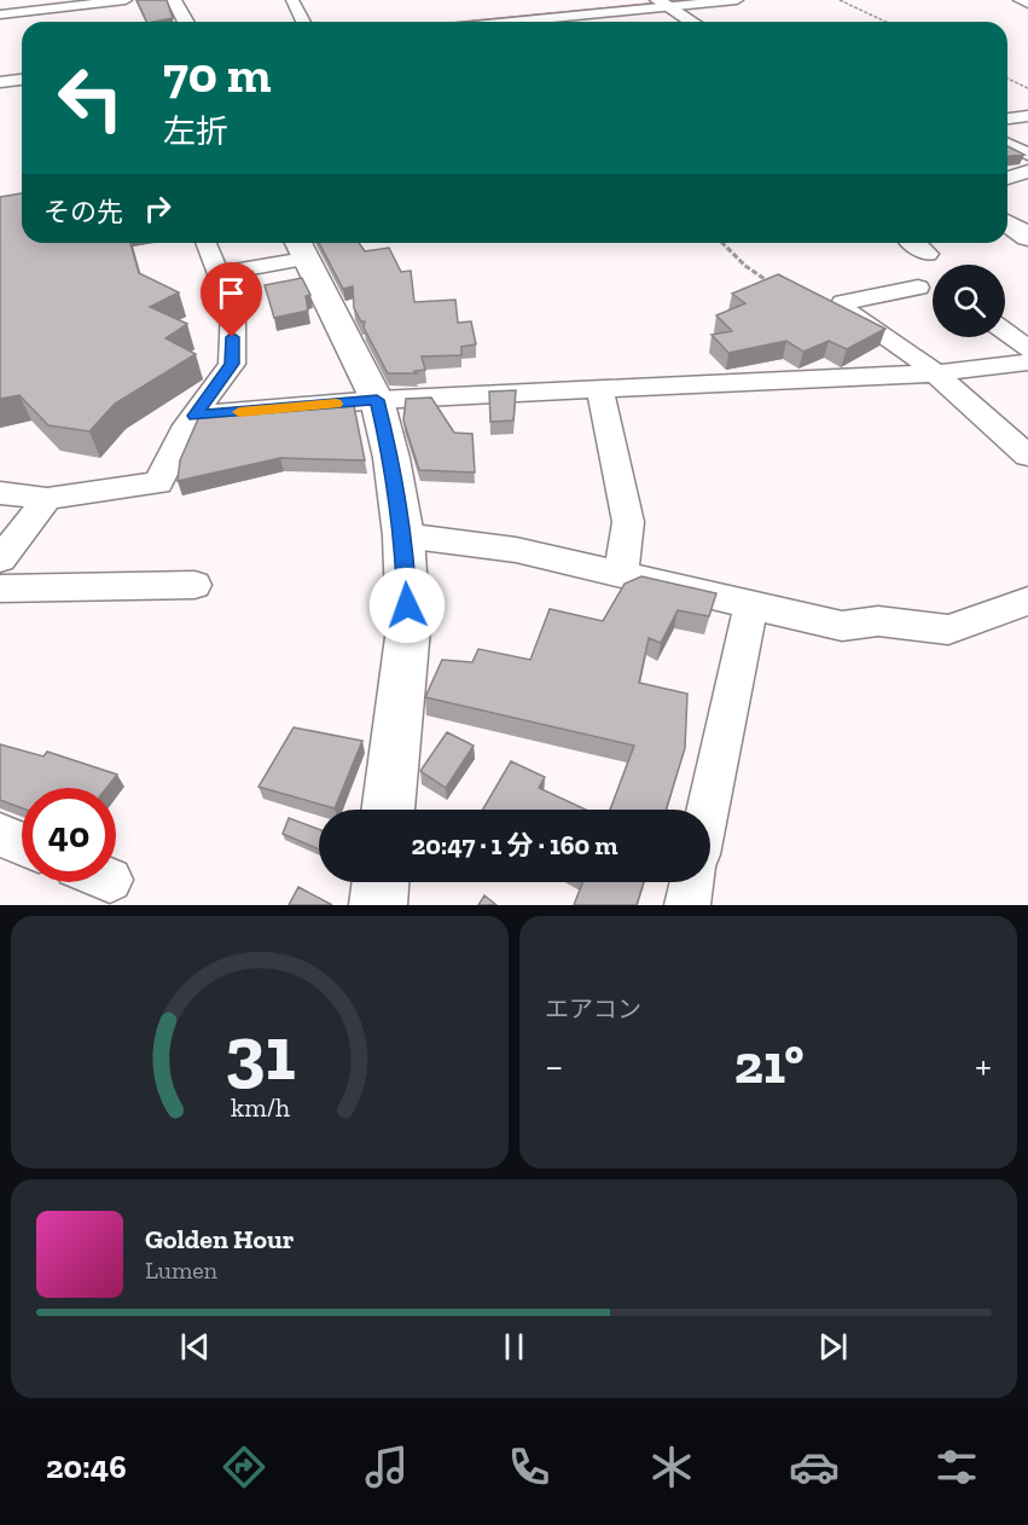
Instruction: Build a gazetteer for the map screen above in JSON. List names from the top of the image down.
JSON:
{
  "page": {
    "turn": ["70 m", "左折"],
    "then": "その先",
    "limit": "40",
    "trip": "20:47 · 1 分 · 160 m",
    "tile": "エアコン",
    "heat": ["−", "21°", "+"],
    "song": ["Golden Hour", "Lumen"],
    "tabs": "20:46",
    "gauge": ["31", "km/h"]
  }
}
